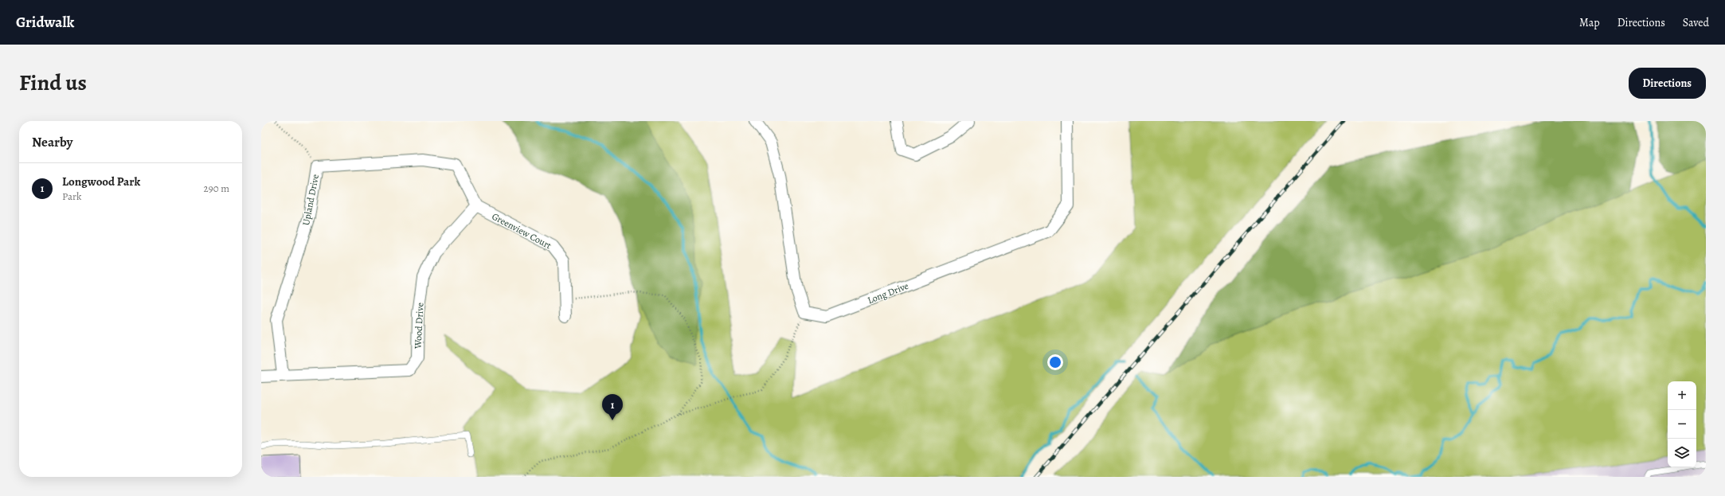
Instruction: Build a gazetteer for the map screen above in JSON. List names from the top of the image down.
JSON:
{
  "streets": {
    "street": [
      "Upland Drive",
      "Greenview Court",
      "Long Drive",
      "Wood Drive"
    ]
  },
  "crossings": [
    ["Upland Drive", "Greenview Court"],
    ["Upland Drive", "Wood Drive"],
    ["Greenview Court", "Wood Drive"]
  ],
  "page": {
    "header": "Gridwalk",
    "nav": ["Map", "Directions", "Saved"],
    "title": "Find us",
    "buttons": "Directions",
    "heading": "Nearby",
    "list": [
      {
        "mark": "1",
        "name": "Longwood Park",
        "note": "Park",
        "value": "290 m"
      }
    ],
    "map_buttons": ["+", "−"],
    "pins": "1"
  }
}
